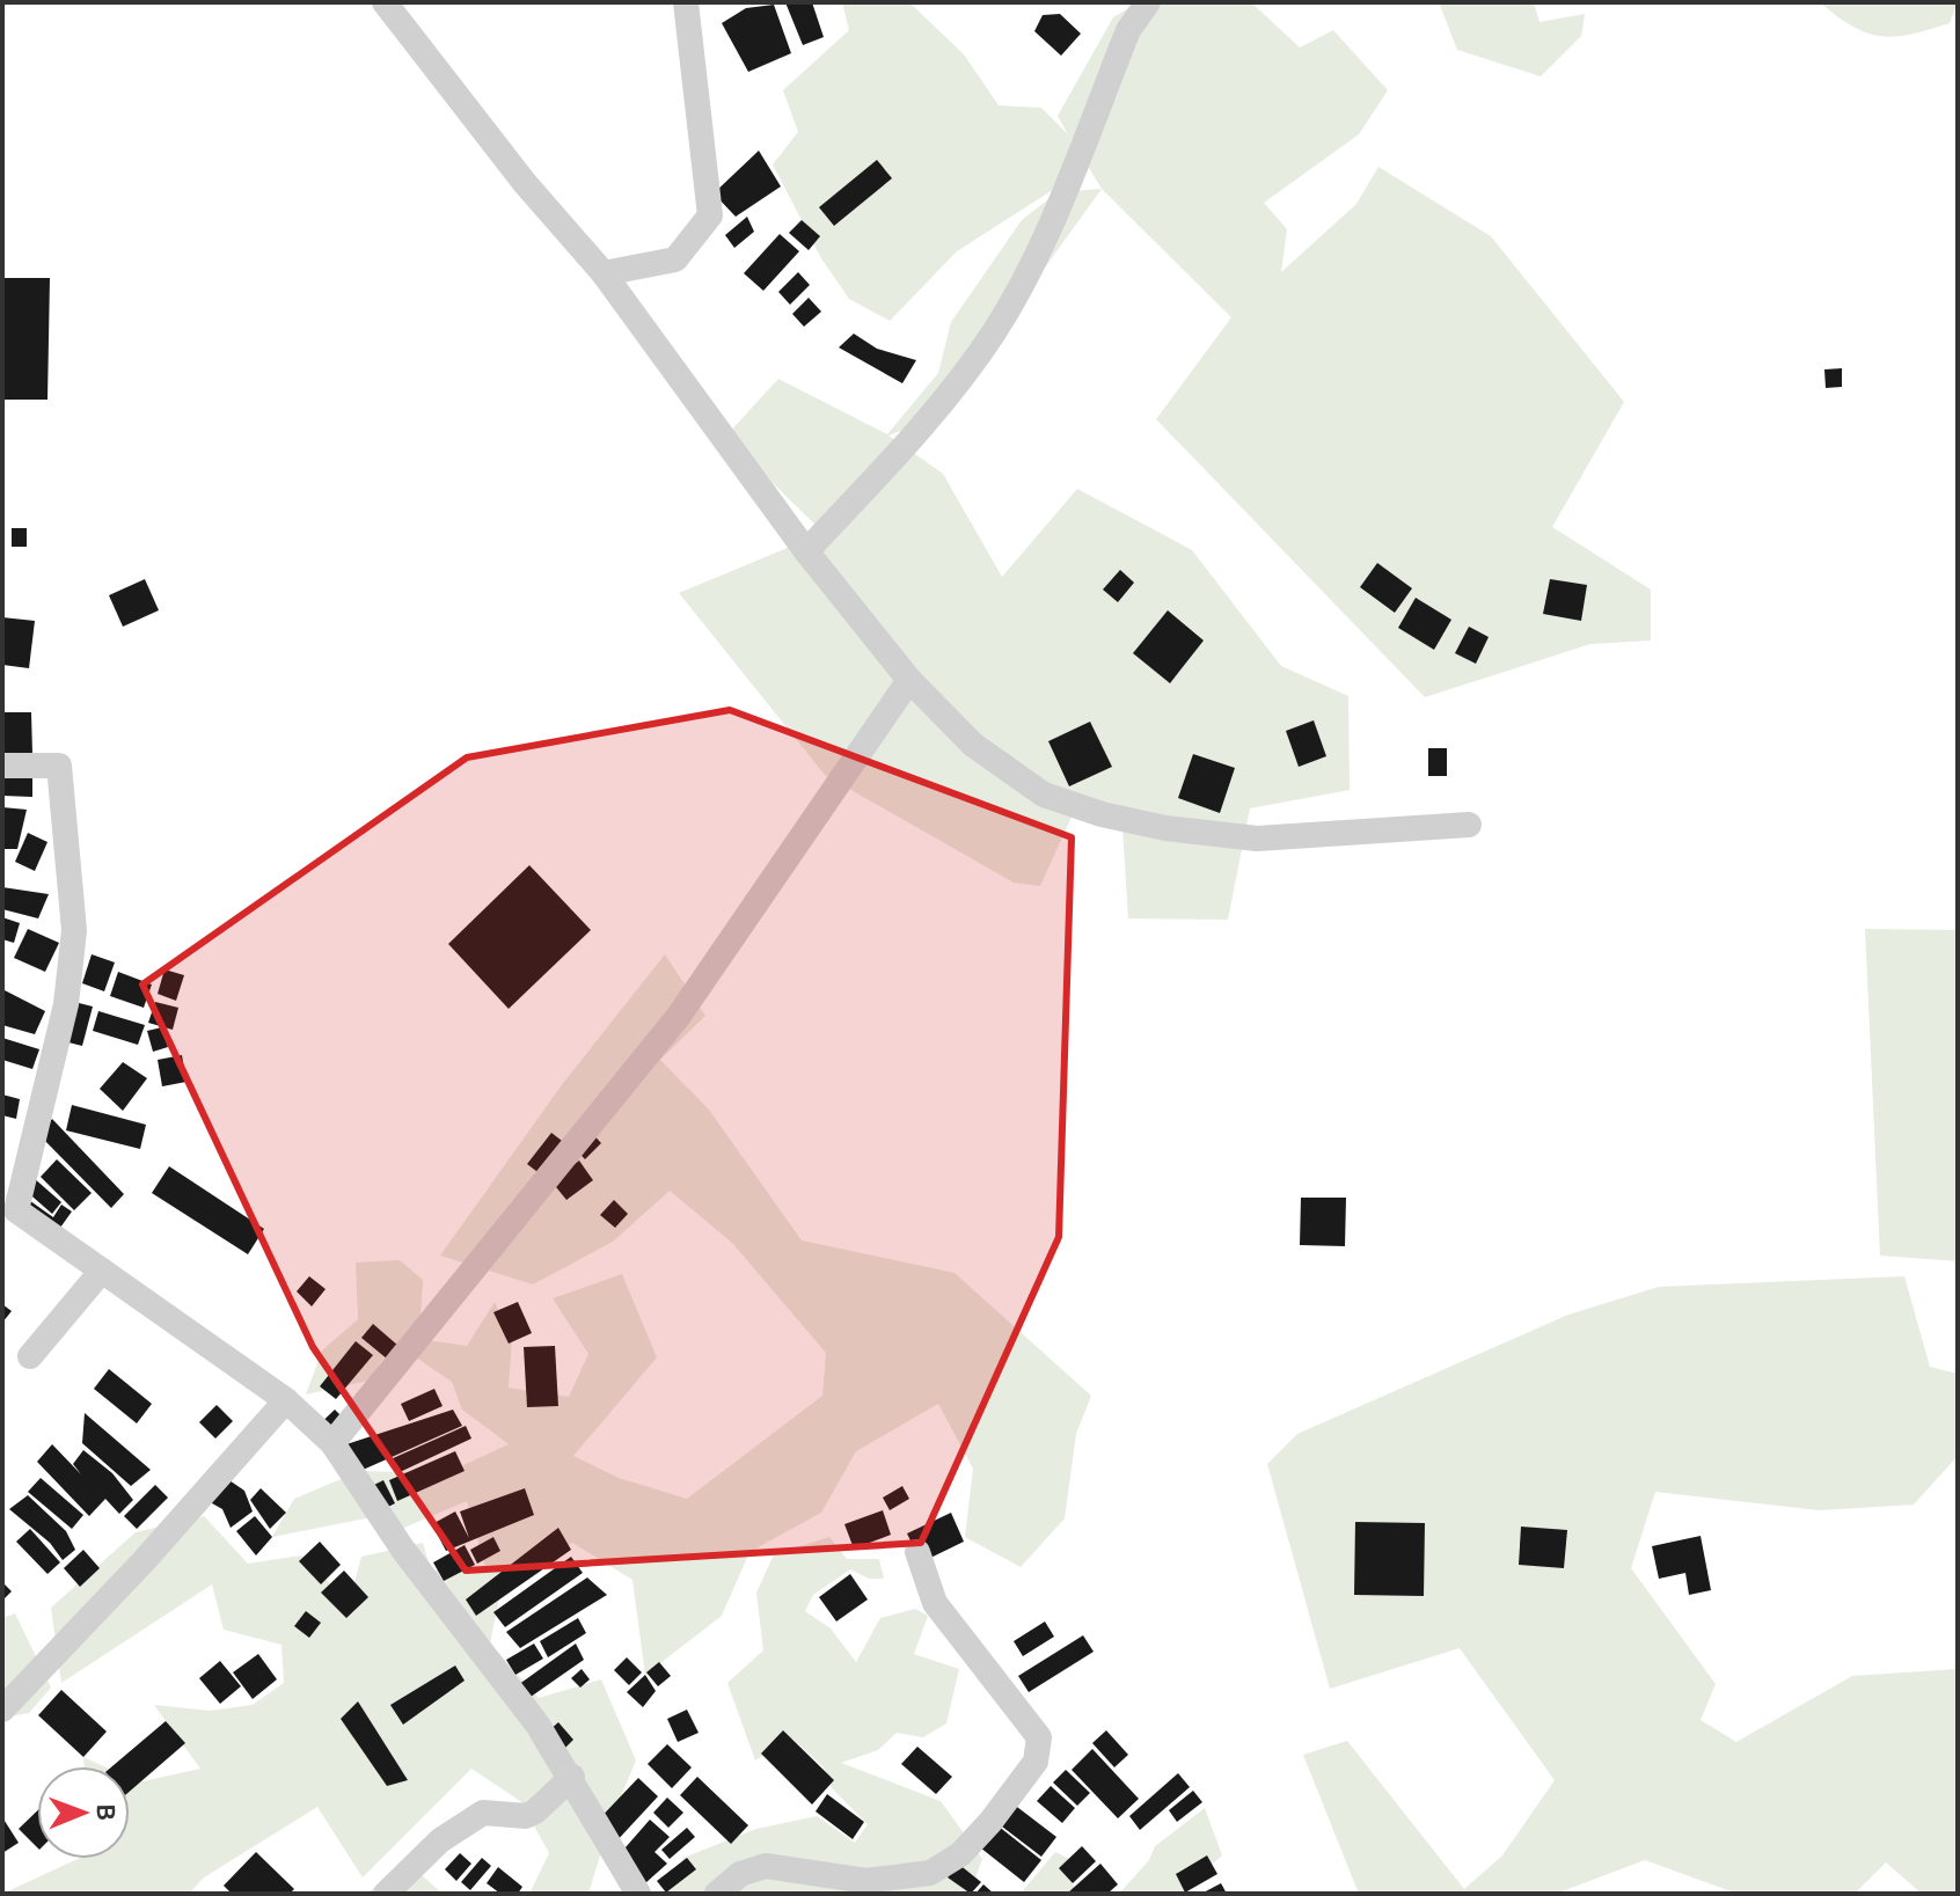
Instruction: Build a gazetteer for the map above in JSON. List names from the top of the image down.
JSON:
{
  "north": "right"
}
